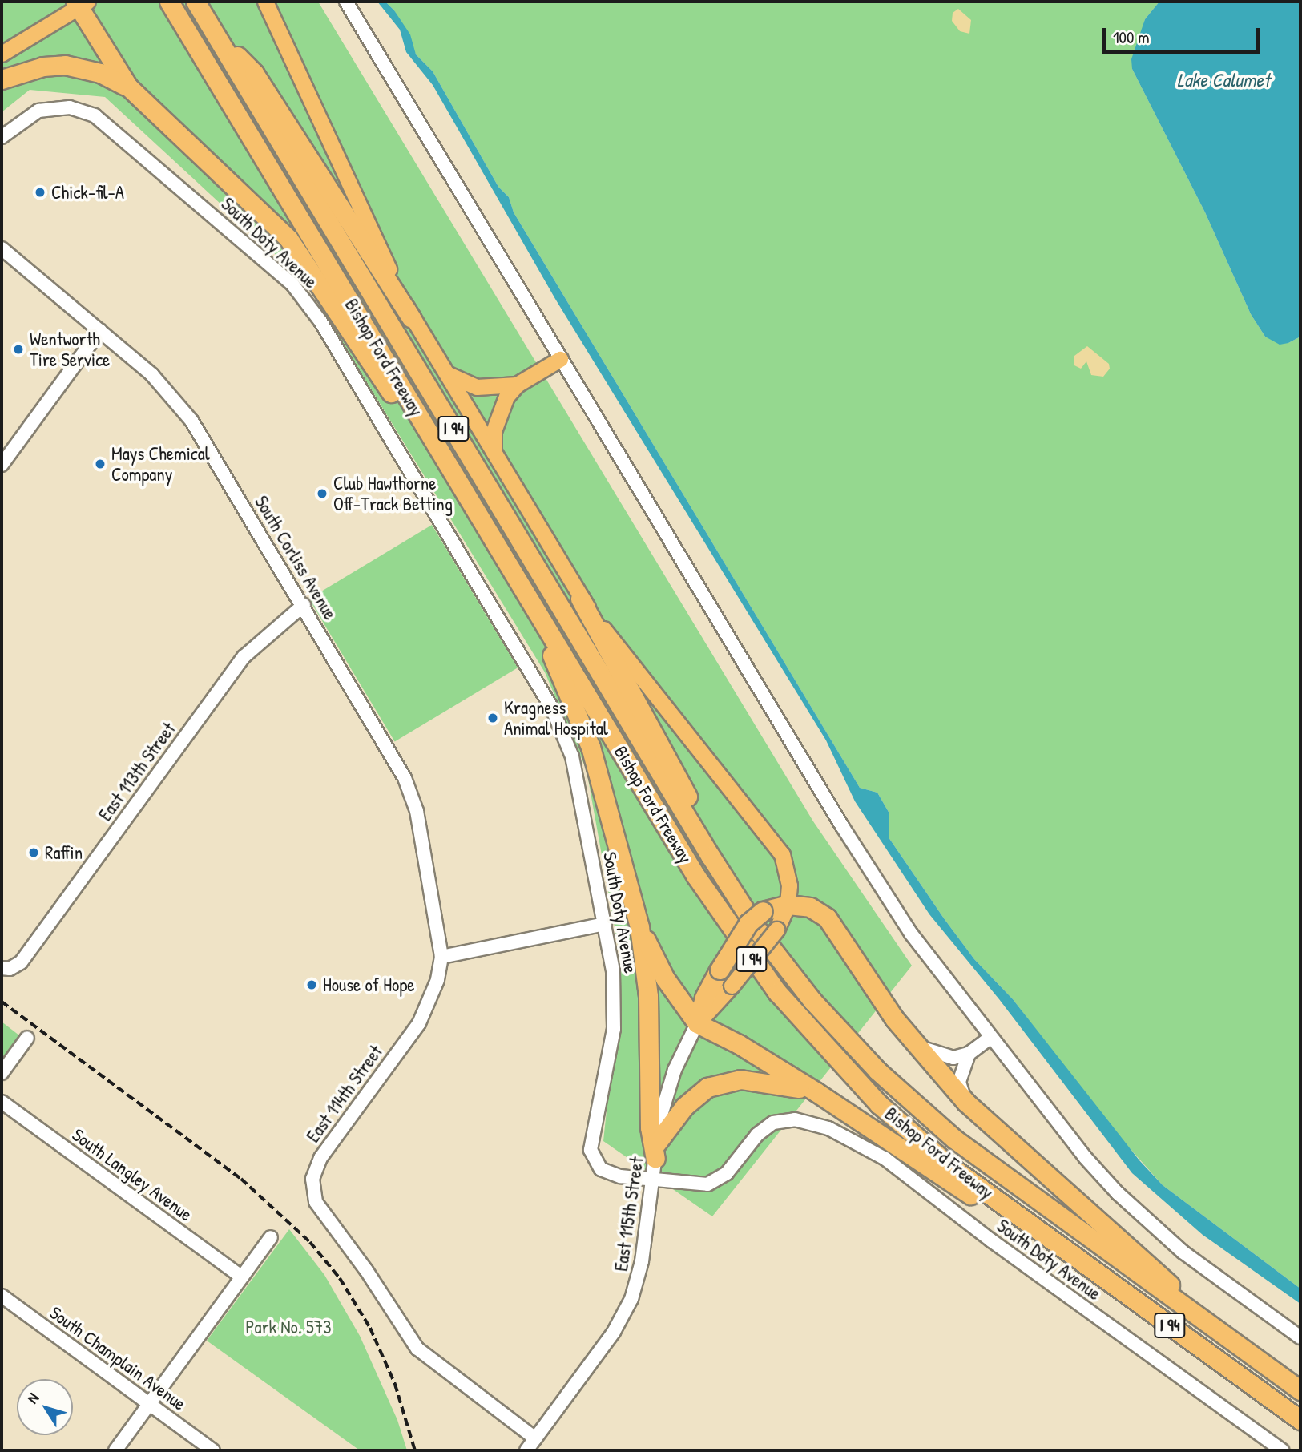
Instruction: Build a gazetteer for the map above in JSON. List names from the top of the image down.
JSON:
{
  "streets": {
    "highway": ["Bishop Ford Freeway", "I 94"],
    "street": [
      "South Doty Avenue",
      "South Corliss Avenue",
      "East 113th Street",
      "East 114th Street",
      "South Langley Avenue",
      "East 115th Street",
      "South Champlain Avenue"
    ]
  },
  "crossings": [
    ["South Doty Avenue", "East 115th Street"],
    ["South Corliss Avenue", "East 113th Street"],
    ["South Corliss Avenue", "East 114th Street"],
    ["East 114th Street", "East 115th Street"]
  ],
  "water": ["Lake Calumet"],
  "parks": ["Park No. 573"],
  "places": [
    "Chick-fil-A",
    "Wentworth Tire Service",
    "Mays Chemical Company",
    "Club Hawthorne Off-Track Betting",
    "Kragness Animal Hospital",
    "Raffin",
    "House of Hope"
  ],
  "scale_bar": "100 m",
  "north": "top left"
}
